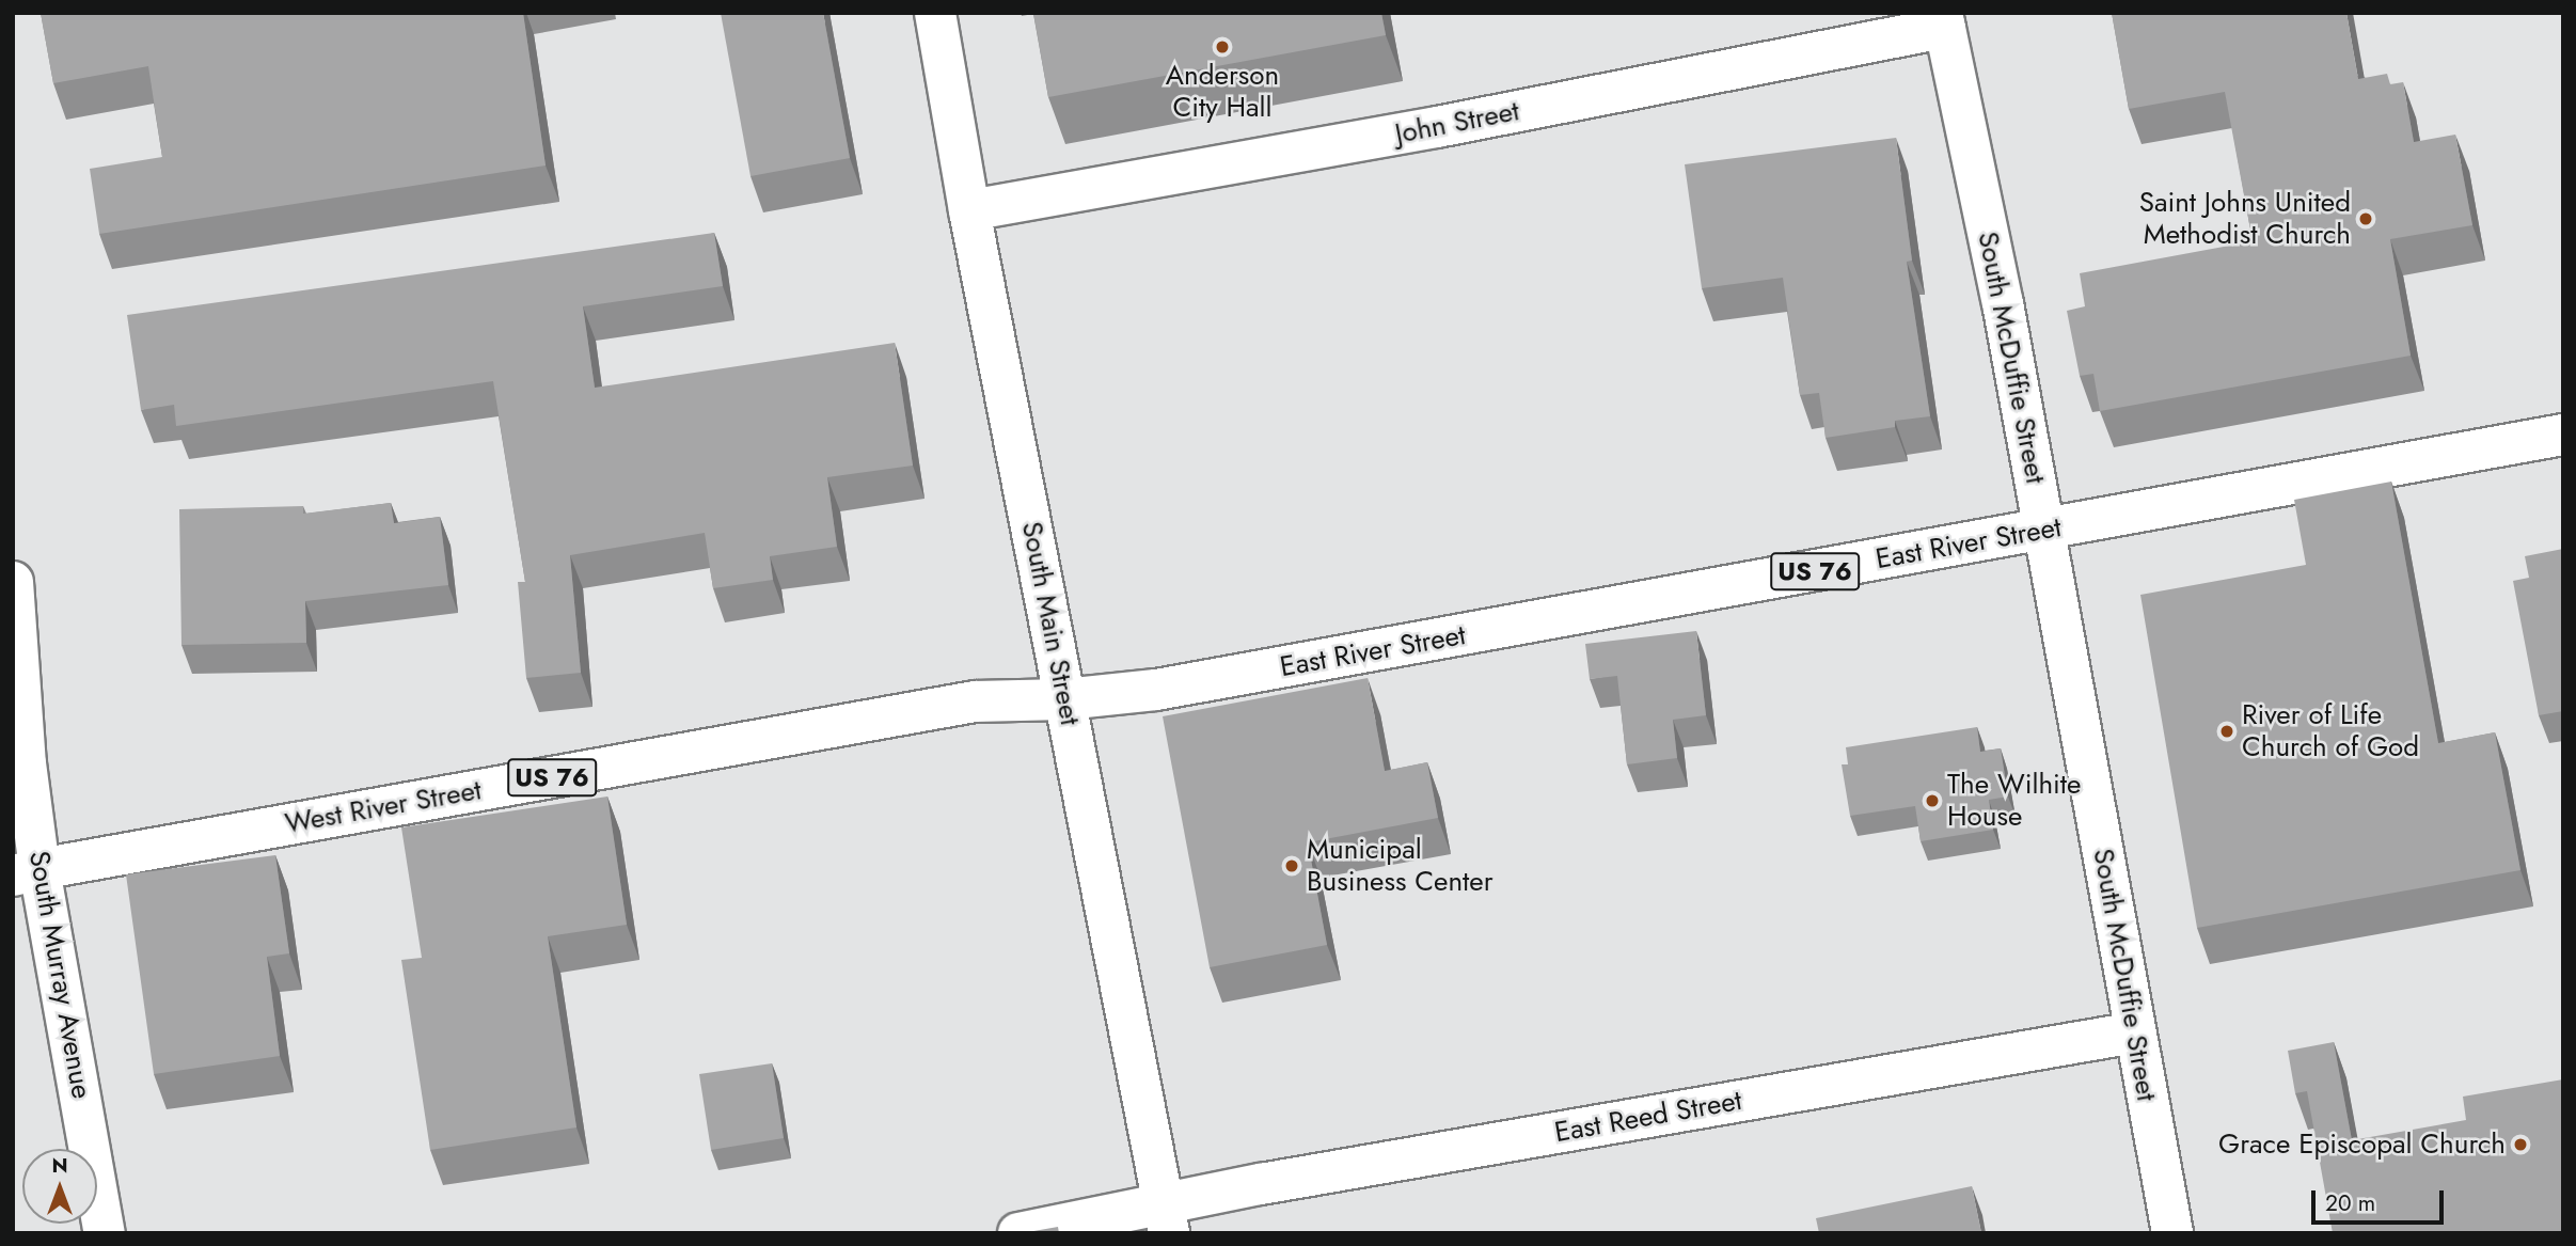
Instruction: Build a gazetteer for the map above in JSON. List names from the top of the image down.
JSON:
{
  "streets": {
    "main road": [
      "John Street",
      "South McDuffie Street",
      "East River Street",
      "US 76",
      "South Main Street",
      "West River Street",
      "South Murray Avenue",
      "East Reed Street"
    ]
  },
  "crossings": [
    ["John Street", "South McDuffie Street"],
    ["John Street", "South Main Street"],
    ["South McDuffie Street", "East River Street"],
    ["South McDuffie Street", "East Reed Street"],
    ["East River Street", "South Main Street"],
    ["East River Street", "West River Street"],
    ["South Main Street", "West River Street"],
    ["South Main Street", "East Reed Street"],
    ["West River Street", "South Murray Avenue"]
  ],
  "places": [
    "Anderson City Hall",
    "Saint Johns United Methodist Church",
    "River of Life Church of God",
    "The Wilhite House",
    "Municipal Business Center",
    "Grace Episcopal Church"
  ],
  "scale_bar": "20 m",
  "north": "top"
}
